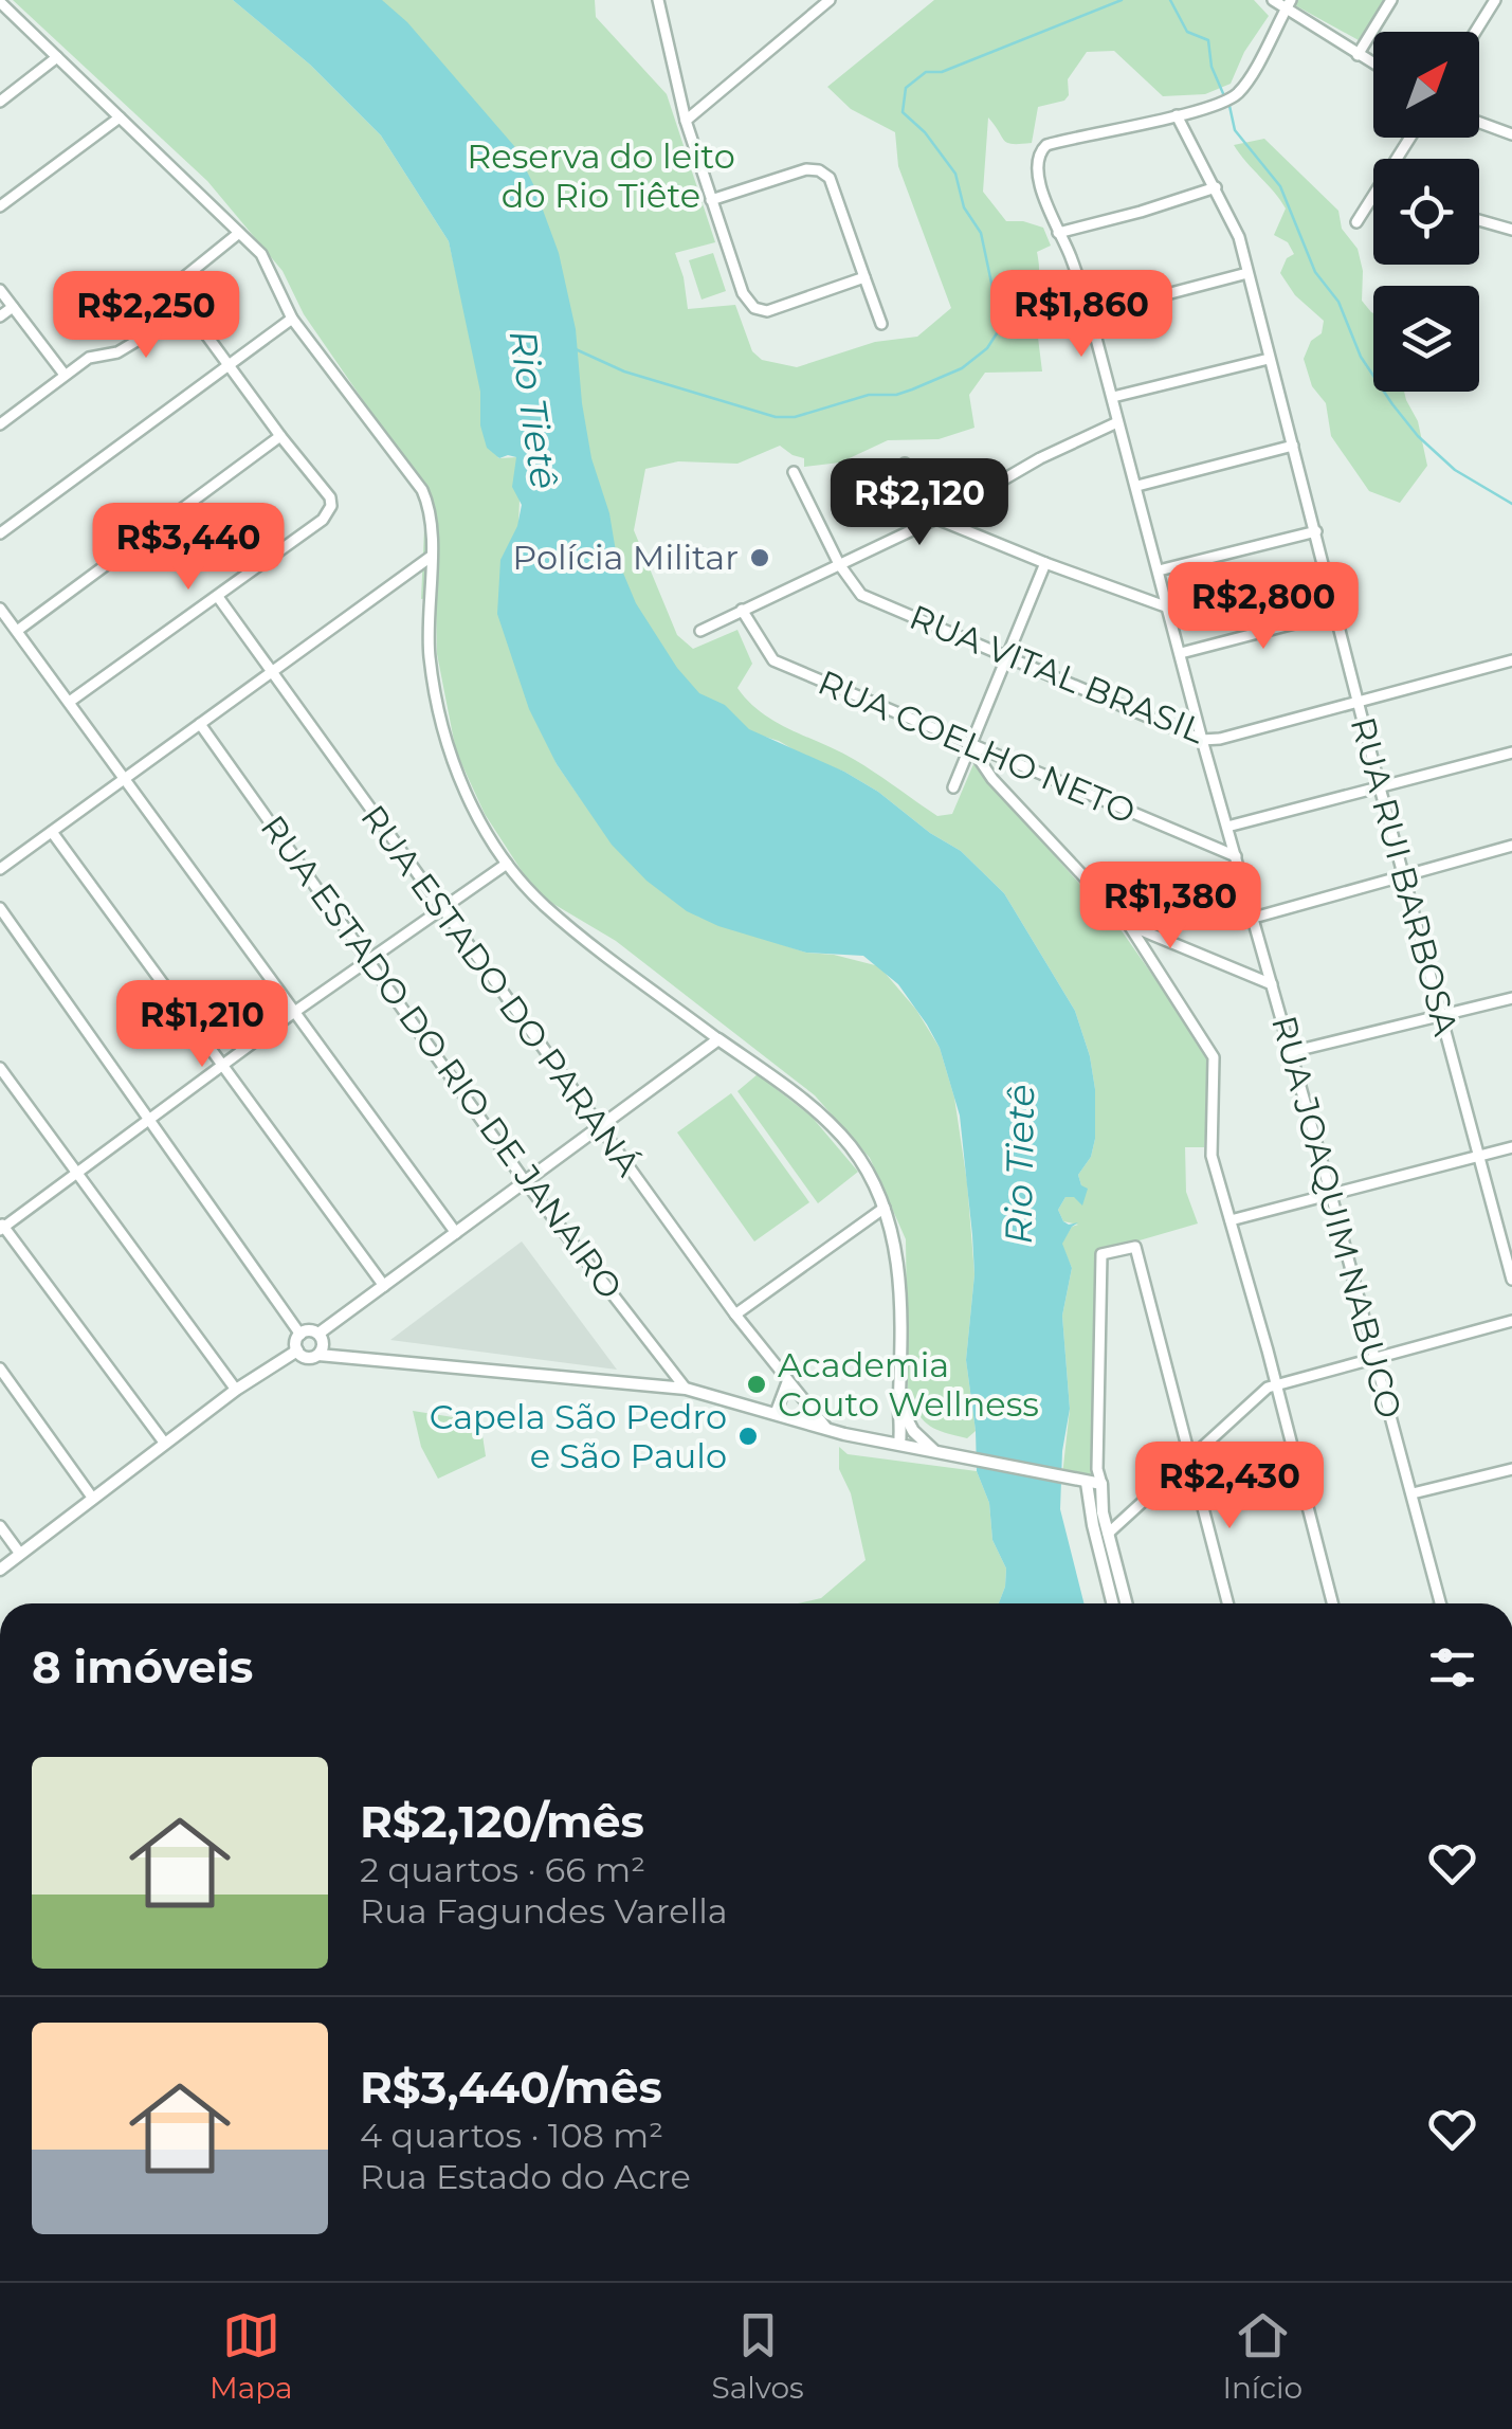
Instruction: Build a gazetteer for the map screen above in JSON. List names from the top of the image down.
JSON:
{
  "streets": {
    "street": [
      "RUA VITAL BRASIL",
      "RUA COELHO NETO",
      "RUA RUI BARBOSA",
      "RUA ESTADO DO PARANÁ",
      "RUA ESTADO DO RIO DE JANAIRO",
      "RUA JOAQUIM NABUCO"
    ]
  },
  "crossings": [
    ["RUA VITAL BRASIL", "RUA RUI BARBOSA"],
    ["RUA VITAL BRASIL", "RUA JOAQUIM NABUCO"],
    ["RUA COELHO NETO", "RUA JOAQUIM NABUCO"],
    ["RUA RUI BARBOSA", "RUA JOAQUIM NABUCO"]
  ],
  "water": ["Rio Tietê"],
  "parks": ["Reserva do leito do Rio Tiête"],
  "places": ["Polícia Militar", "Academia Couto Wellness", "Capela São Pedro e São Paulo"],
  "north": "top right",
  "page": {
    "price": [
      "R$1,860",
      "R$2,250",
      "R$2,120",
      "R$3,440",
      "R$2,800",
      "R$1,380",
      "R$1,210",
      "R$2,430"
    ],
    "heading": "8 imóveis",
    "list": [
      {
        "name": "R$2,120/mês",
        "note": "2 quartos · 66 m² · Rua Fagundes Varella"
      },
      {
        "name": "R$3,440/mês",
        "note": "4 quartos · 108 m² · Rua Estado do Acre"
      }
    ],
    "tabs": ["Mapa", "Salvos", "Início"]
  }
}
